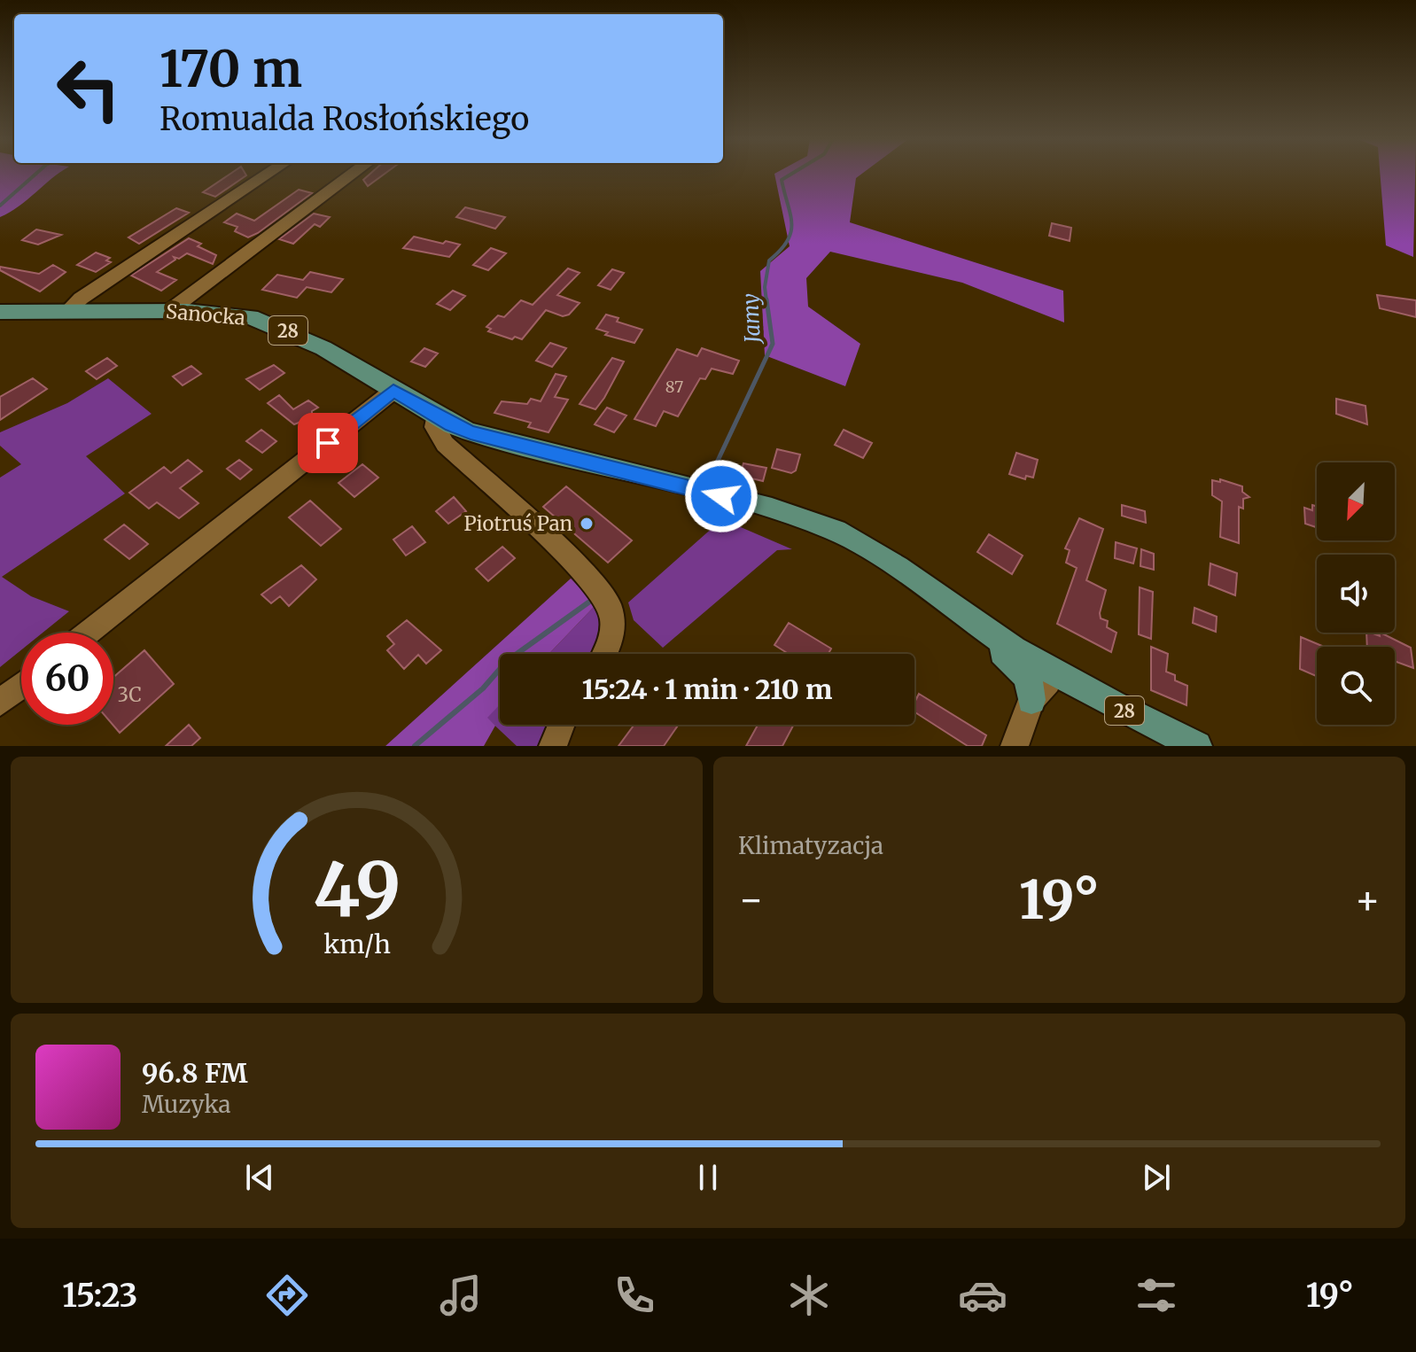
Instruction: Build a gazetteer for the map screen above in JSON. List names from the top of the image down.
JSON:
{
  "streets": {
    "main road": ["Sanocka", "28"]
  },
  "crossings": [
    ["Sanocka", "28"]
  ],
  "water": ["Jamy"],
  "places": ["Piotruś Pan"],
  "house_numbers": ["87", "3C"],
  "north": "bottom left",
  "page": {
    "turn": ["170 m", "Romualda Rosłońskiego"],
    "limit": "60",
    "trip": "15:24 · 1 min · 210 m",
    "tile": "Klimatyzacja",
    "heat": ["−", "19°", "+"],
    "song": ["96.8 FM", "Muzyka"],
    "tabs": ["15:23", "19°"],
    "gauge": ["49", "km/h"]
  }
}
